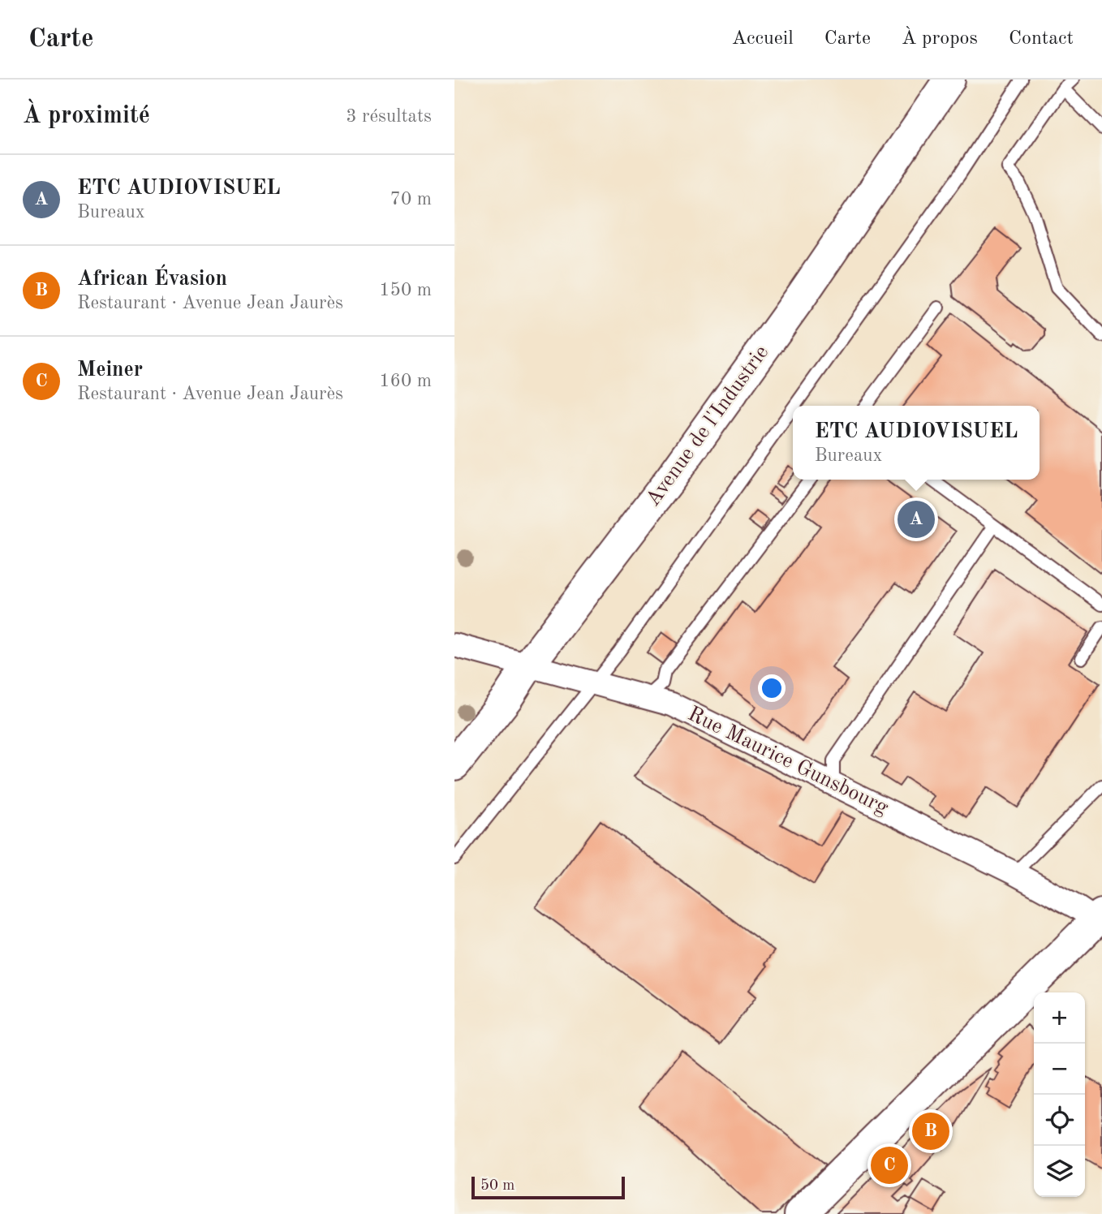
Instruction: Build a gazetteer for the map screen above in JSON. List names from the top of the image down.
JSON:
{
  "streets": {
    "main road": ["Avenue de l'Industrie"],
    "street": ["Rue Maurice Gunsbourg"]
  },
  "crossings": [
    ["Avenue de l'Industrie", "Rue Maurice Gunsbourg"]
  ],
  "scale_bar": "50 m",
  "page": {
    "header": "Carte",
    "nav": [
      "Accueil",
      "Carte",
      "À propos",
      "Contact"
    ],
    "heading": ["À proximité", "3 résultats"],
    "list": [
      {
        "mark": "A",
        "name": "ETC AUDIOVISUEL",
        "note": "Bureaux",
        "value": "70 m"
      },
      {
        "mark": "B",
        "name": "African Évasion",
        "note": "Restaurant · Avenue Jean Jaurès",
        "value": "150 m"
      },
      {
        "mark": "C",
        "name": "Meiner",
        "note": "Restaurant · Avenue Jean Jaurès",
        "value": "160 m"
      }
    ],
    "popup": ["ETC AUDIOVISUEL", "Bureaux"],
    "pins": ["A", "B", "C"],
    "map_buttons": ["+", "−"],
    "scale": "50 m"
  }
}
